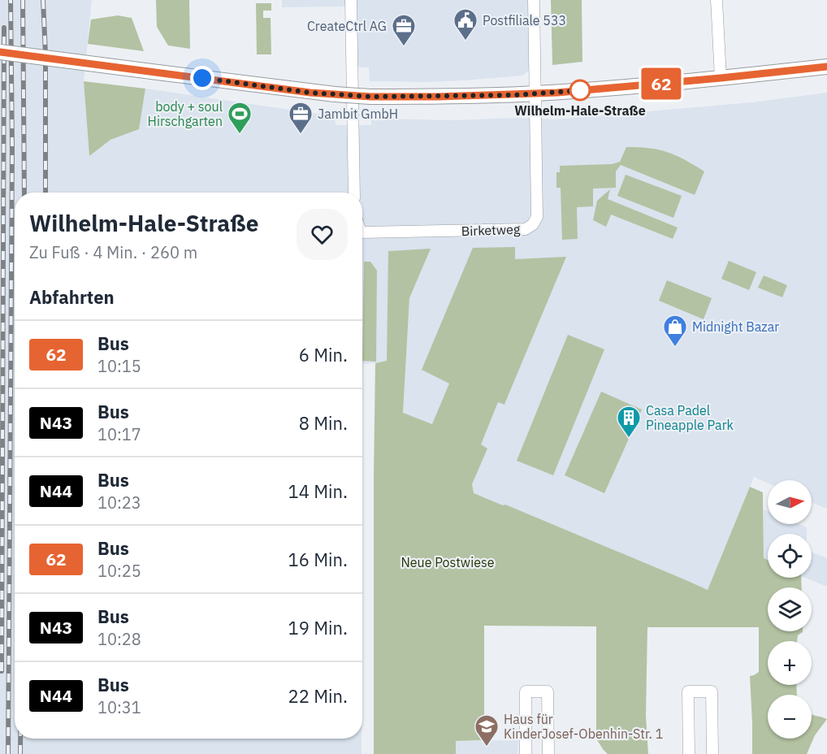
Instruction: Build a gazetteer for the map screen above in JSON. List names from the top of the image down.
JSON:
{
  "streets": {
    "street": ["Birketweg"]
  },
  "parks": ["Neue Postwiese"],
  "places": {
    "public building": ["Postfiliale 533"],
    "office": ["CreateCtrl AG", "Jambit GmbH"],
    "other": ["Wilhelm-Hale-Straße"],
    "sports": ["body + soul Hirschgarten"],
    "shop": ["Midnight Bazar"],
    "building": ["Casa Padel Pineapple Park"],
    "school or university": ["Haus für KinderJosef-Obenhin-Str. 1"]
  },
  "lines": ["bus line 62"],
  "north": "right",
  "page": {
    "on_map": "62",
    "heading": [
      ["Wilhelm-Hale-Straße", "Zu Fuß · 4 Min. · 260 m"],
      "Abfahrten"
    ],
    "list": [
      {
        "mark": "62",
        "name": "Bus",
        "note": "10:15",
        "value": "6 Min."
      },
      {
        "mark": "N43",
        "name": "Bus",
        "note": "10:17",
        "value": "8 Min."
      },
      {
        "mark": "N44",
        "name": "Bus",
        "note": "10:23",
        "value": "14 Min."
      },
      {
        "mark": "62",
        "name": "Bus",
        "note": "10:25",
        "value": "16 Min."
      },
      {
        "mark": "N43",
        "name": "Bus",
        "note": "10:28",
        "value": "19 Min."
      },
      {
        "mark": "N44",
        "name": "Bus",
        "note": "10:31",
        "value": "22 Min."
      }
    ],
    "map_buttons": ["+", "−"]
  }
}
